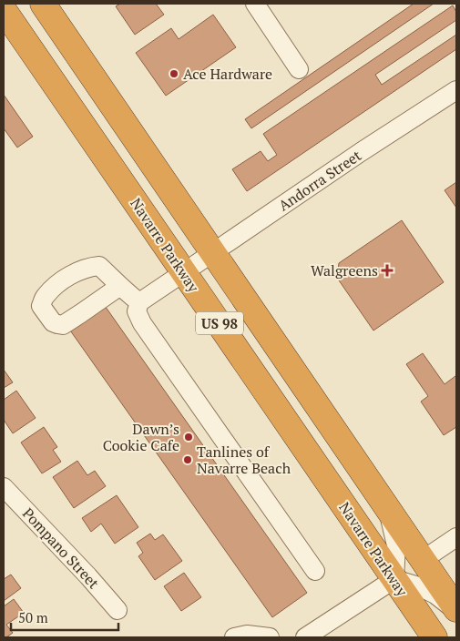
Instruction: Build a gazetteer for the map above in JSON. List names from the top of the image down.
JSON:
{
  "streets": {
    "highway": ["Navarre Parkway", "US 98"],
    "street": ["Andorra Street", "Pompano Street"]
  },
  "crossings": [
    ["Andorra Street", "Navarre Parkway"],
    ["Andorra Street", "US 98"]
  ],
  "places": {
    "other": ["Ace Hardware", "Dawn’s Cookie Cafe", "Tanlines of Navarre Beach"],
    "health": ["Walgreens"]
  },
  "scale_bar": "50 m"
}
